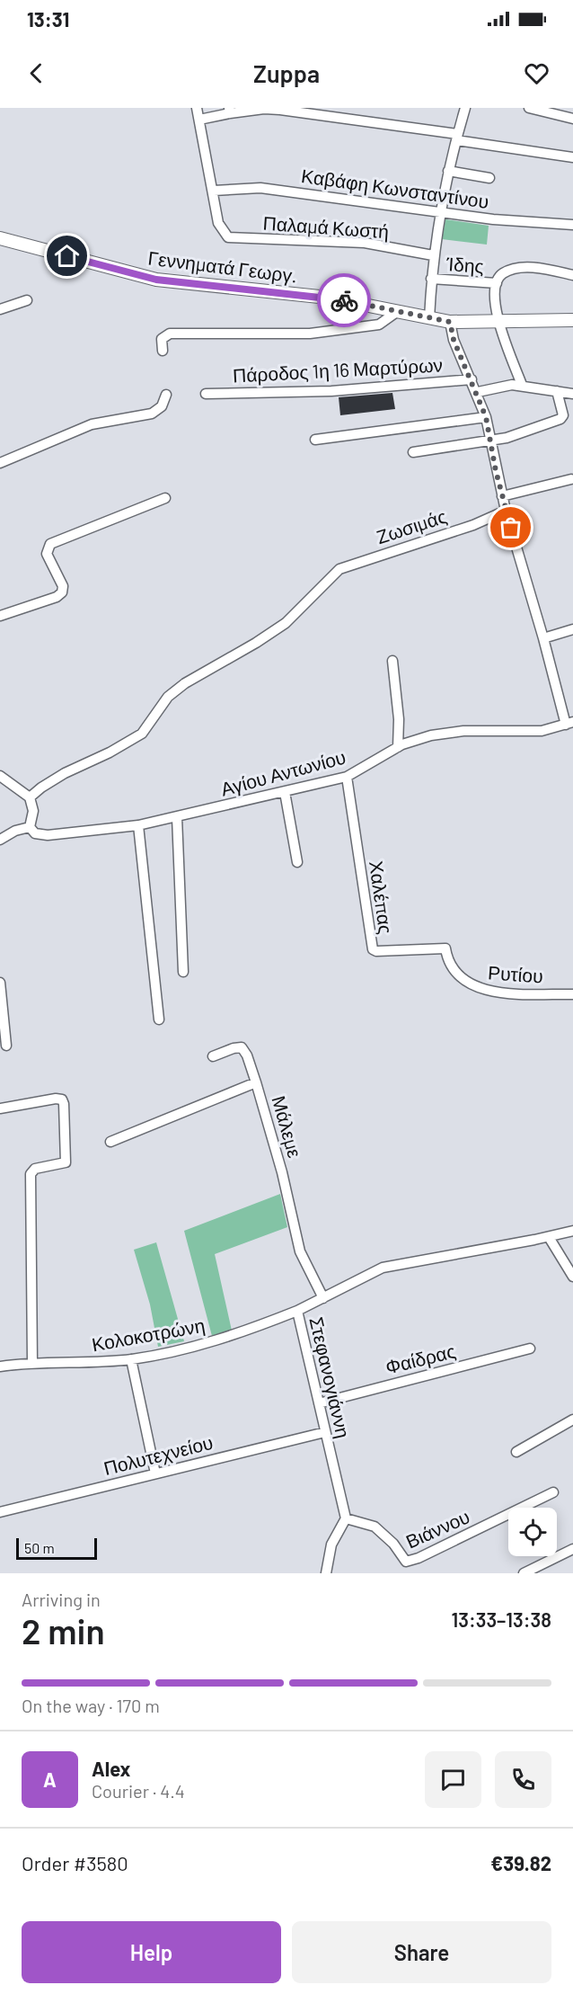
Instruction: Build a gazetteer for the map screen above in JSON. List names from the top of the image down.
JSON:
{
  "streets": {
    "street": [
      "Καβάφη Κωνσταντίνου",
      "Παλαμά Κωστή",
      "Ίδης",
      "Γεννηματά Γεωργ.",
      "Πάροδος 1η 16 Μαρτύρων",
      "Ζωσιμάς",
      "Αγίου Αντωνίου",
      "Χαλέπας",
      "Ρυτίου",
      "Μάλεμε",
      "Κολοκοτρώνη",
      "Φαίδρας",
      "Στεφανογιάννη",
      "Πολυτεχνείου",
      "Βιάννου"
    ]
  },
  "crossings": [
    ["Καβάφη Κωνσταντίνου", "Παλαμά Κωστή"],
    ["Αγίου Αντωνίου", "Χαλέπας"],
    ["Χαλέπας", "Ρυτίου"],
    ["Μάλεμε", "Στεφανογιάννη"],
    ["Κολοκοτρώνη", "Στεφανογιάννη"],
    ["Φαίδρας", "Στεφανογιάννη"],
    ["Στεφανογιάννη", "Πολυτεχνείου"],
    ["Στεφανογιάννη", "Βιάννου"]
  ],
  "scale_bar": "50 m",
  "page": {
    "status": "13:31",
    "header": "Zuppa",
    "scale": "50 m",
    "heading": ["2 min", "Arriving in", "13:33–13:38"],
    "panel": [
      "Alex",
      "Courier · 4.4",
      "Order #3580",
      "€39.82"
    ],
    "bar": "On the way · 170 m",
    "round": "A",
    "buttons": ["Help", "Share"]
  }
}
